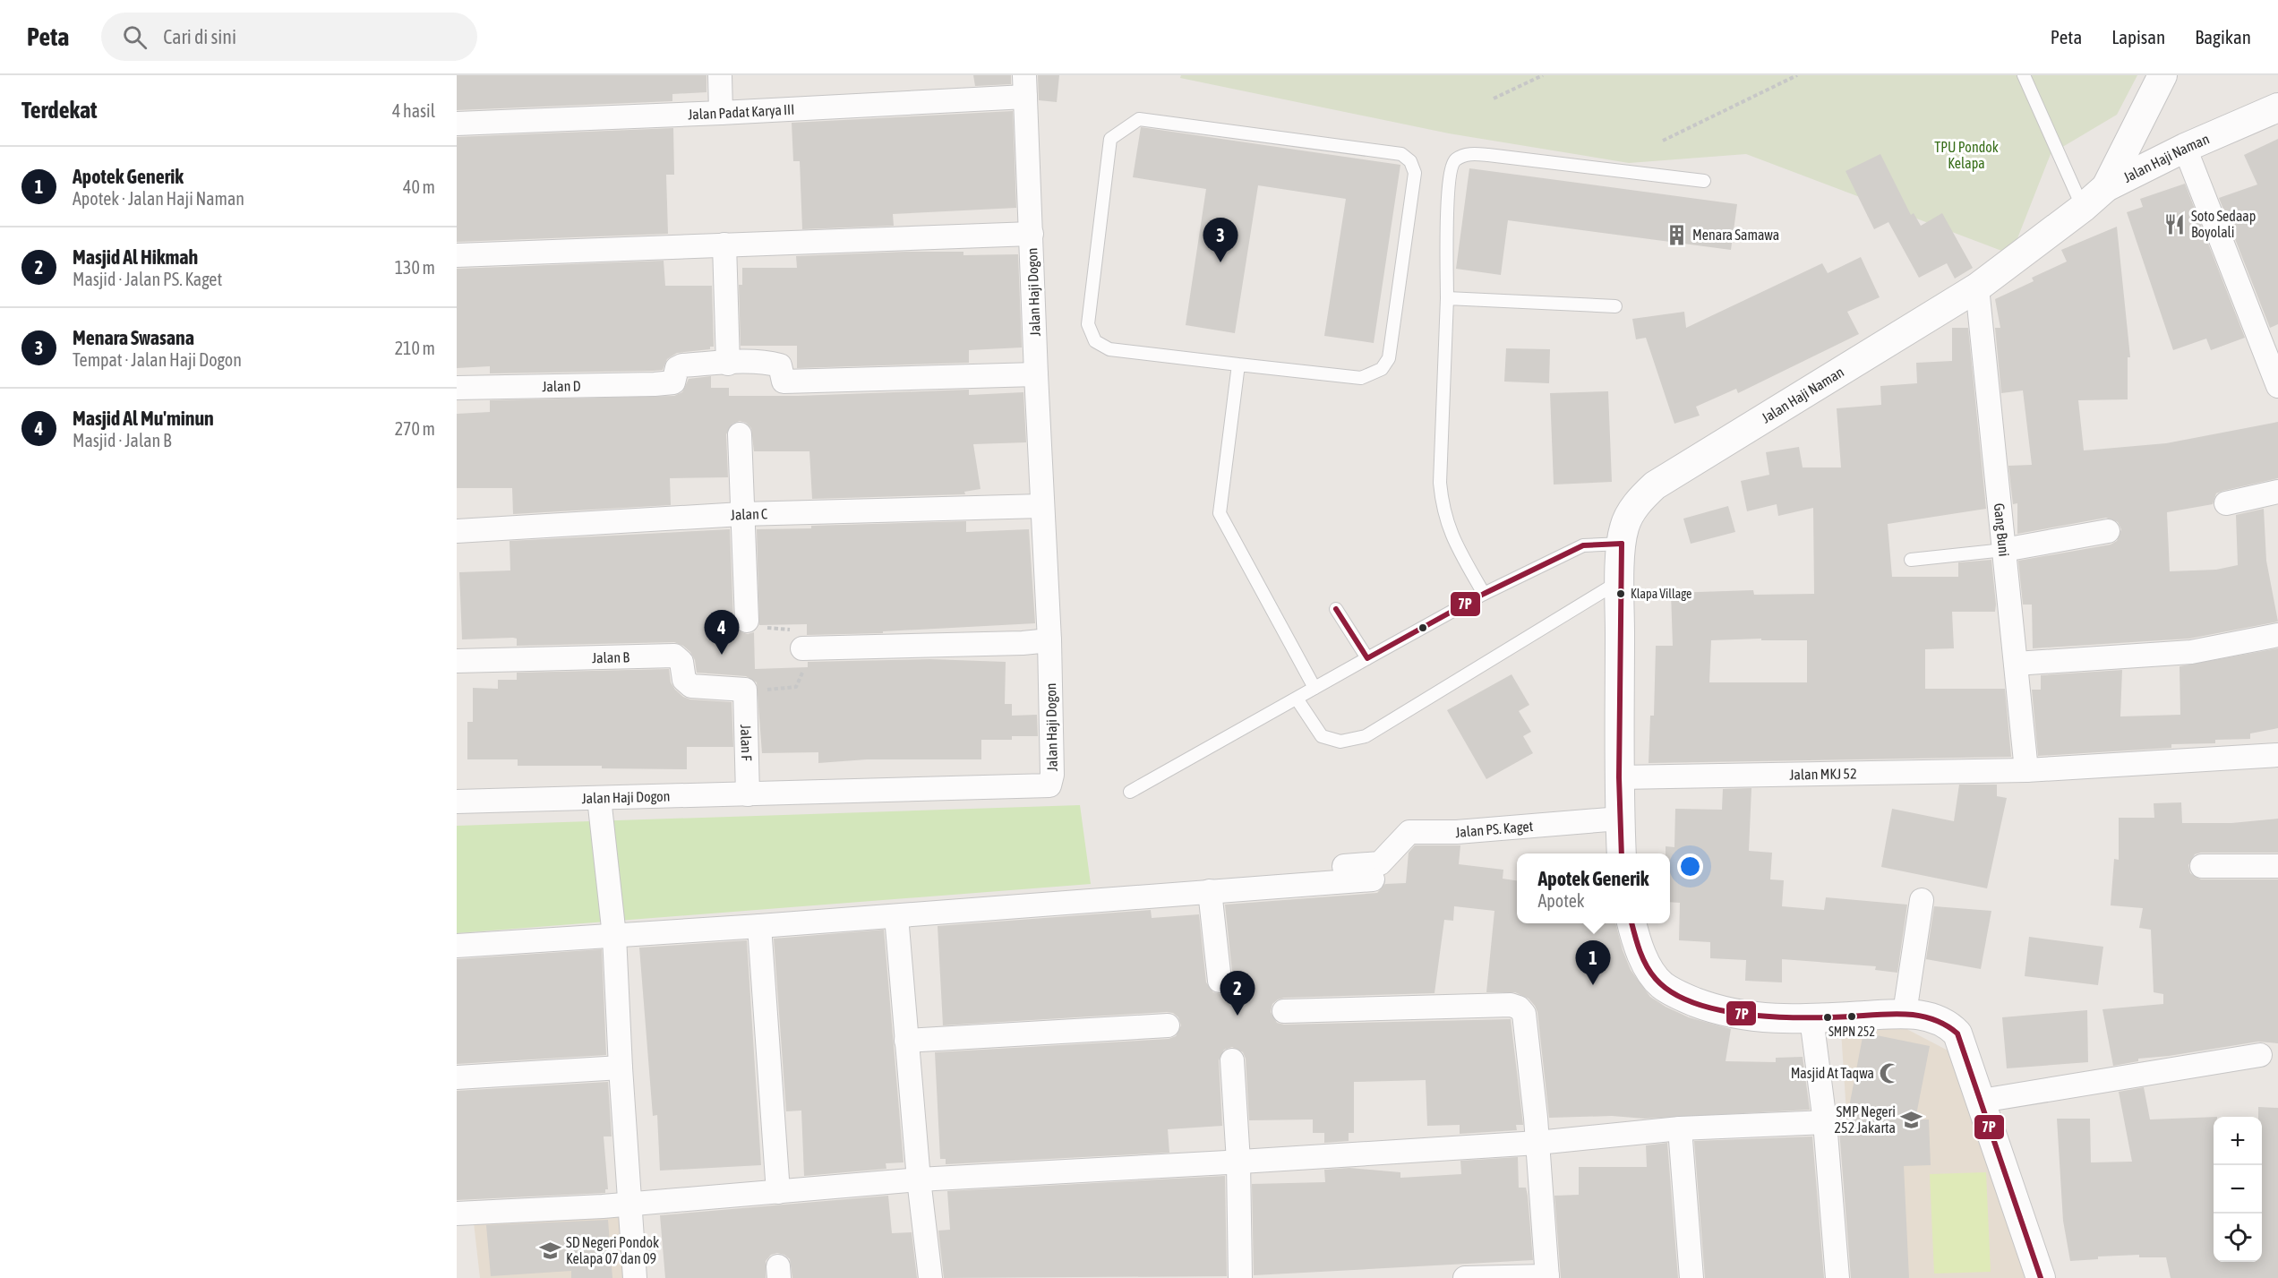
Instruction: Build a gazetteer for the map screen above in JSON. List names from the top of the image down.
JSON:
{
  "streets": {
    "street": [
      "Jalan Padat Karya III",
      "Jalan Haji Naman",
      "Jalan Haji Dogon",
      "Jalan D",
      "Jalan C",
      "Gang Buni",
      "Jalan B",
      "Jalan F",
      "Jalan MKJ 52",
      "Jalan PS. Kaget"
    ]
  },
  "crossings": [
    ["Jalan Padat Karya III", "Jalan Haji Dogon"],
    ["Jalan Haji Naman", "Gang Buni"],
    ["Jalan Haji Naman", "Jalan MKJ 52"],
    ["Jalan Haji Naman", "Jalan PS. Kaget"],
    ["Jalan Haji Dogon", "Jalan C"],
    ["Jalan Haji Dogon", "Jalan F"],
    ["Gang Buni", "Jalan MKJ 52"],
    ["Jalan B", "Jalan F"]
  ],
  "parks": ["TPU Pondok Kelapa"],
  "places": {
    "restaurant": ["Soto Sedaap Boyolali"],
    "building": ["Menara Samawa"],
    "other": ["Klapa Village", "SMPN 252"],
    "mosque": ["Masjid At Taqwa"],
    "school or university": ["SMP Negeri 252 Jakarta", "SD Negeri Pondok Kelapa 07 dan 09"]
  },
  "lines": ["transit line 7P"],
  "page": {
    "header": "Peta",
    "search": "Cari di sini",
    "nav": ["Peta", "Lapisan", "Bagikan"],
    "heading": ["Terdekat", "4 hasil"],
    "list": [
      {
        "mark": "1",
        "name": "Apotek Generik",
        "note": "Apotek · Jalan Haji Naman",
        "value": "40 m"
      },
      {
        "mark": "2",
        "name": "Masjid Al Hikmah",
        "note": "Masjid · Jalan PS. Kaget",
        "value": "130 m"
      },
      {
        "mark": "3",
        "name": "Menara Swasana",
        "note": "Tempat · Jalan Haji Dogon",
        "value": "210 m"
      },
      {
        "mark": "4",
        "name": "Masjid Al Mu'minun",
        "note": "Masjid · Jalan B",
        "value": "270 m"
      }
    ],
    "pins": [
      "3",
      "4",
      "1",
      "2"
    ],
    "popup": ["Apotek Generik", "Apotek"],
    "map_buttons": ["+", "−"]
  }
}
